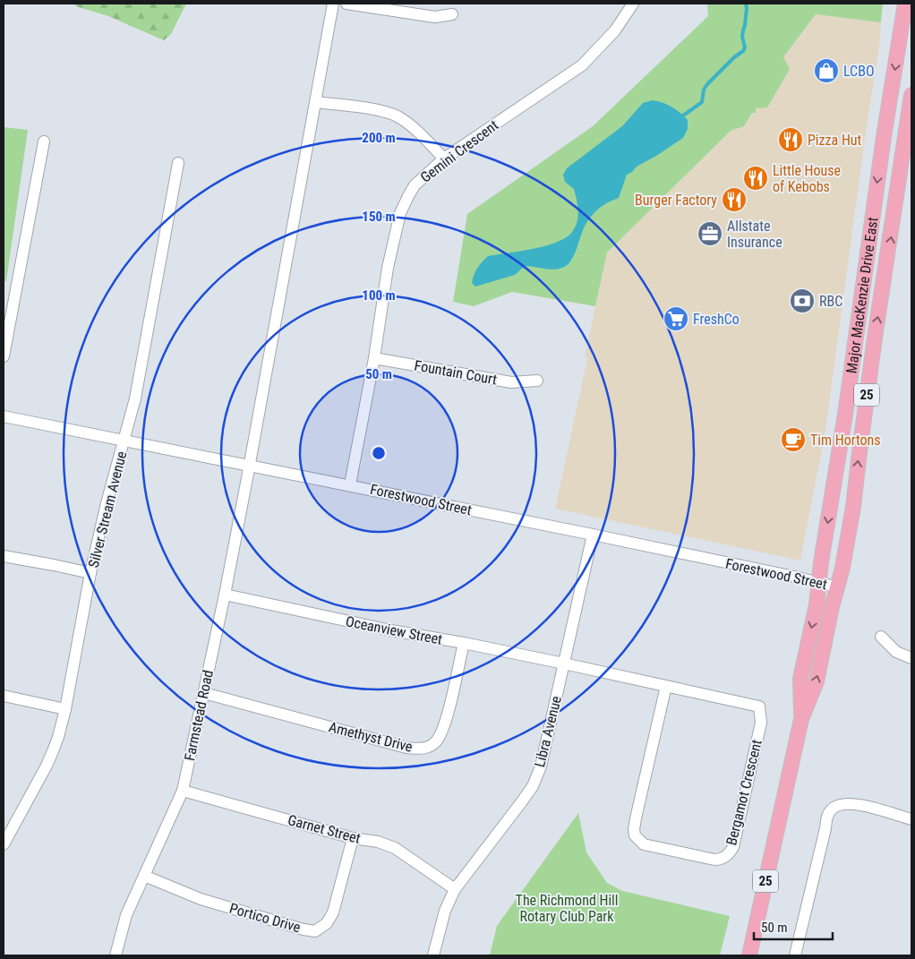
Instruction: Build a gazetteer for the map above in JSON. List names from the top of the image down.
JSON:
{
  "streets": {
    "main road": ["Major MacKenzie Drive East", "25"],
    "street": [
      "Gemini Crescent",
      "Fountain Court",
      "Forestwood Street",
      "Silver Stream Avenue",
      "Oceanview Street",
      "Farmstead Road",
      "Libra Avenue",
      "Amethyst Drive",
      "Bergamot Crescent",
      "Garnet Street",
      "Portico Drive"
    ]
  },
  "crossings": [
    ["Gemini Crescent", "Fountain Court"],
    ["Gemini Crescent", "Forestwood Street"],
    ["Major MacKenzie Drive East", "Forestwood Street"],
    ["Forestwood Street", "Silver Stream Avenue"],
    ["Forestwood Street", "Farmstead Road"],
    ["Forestwood Street", "Libra Avenue"],
    ["Oceanview Street", "Farmstead Road"],
    ["Oceanview Street", "Libra Avenue"],
    ["Oceanview Street", "Amethyst Drive"],
    ["Oceanview Street", "Bergamot Crescent"],
    ["Farmstead Road", "Amethyst Drive"],
    ["Farmstead Road", "Garnet Street"],
    ["Farmstead Road", "Portico Drive"],
    ["Libra Avenue", "Bergamot Crescent"],
    ["Libra Avenue", "Garnet Street"],
    ["Garnet Street", "Portico Drive"]
  ],
  "parks": ["The Richmond Hill Rotary Club Park"],
  "places": {
    "shop": ["LCBO"],
    "restaurant": ["Pizza Hut", "Little House of Kebobs", "Burger Factory"],
    "office": ["Allstate Insurance"],
    "bank": ["RBC"],
    "supermarket": ["FreshCo"],
    "cafe": ["Tim Hortons"]
  },
  "scale_bar": "50 m",
  "rings": [
    "200 m",
    "150 m",
    "100 m",
    "50 m"
  ]
}
